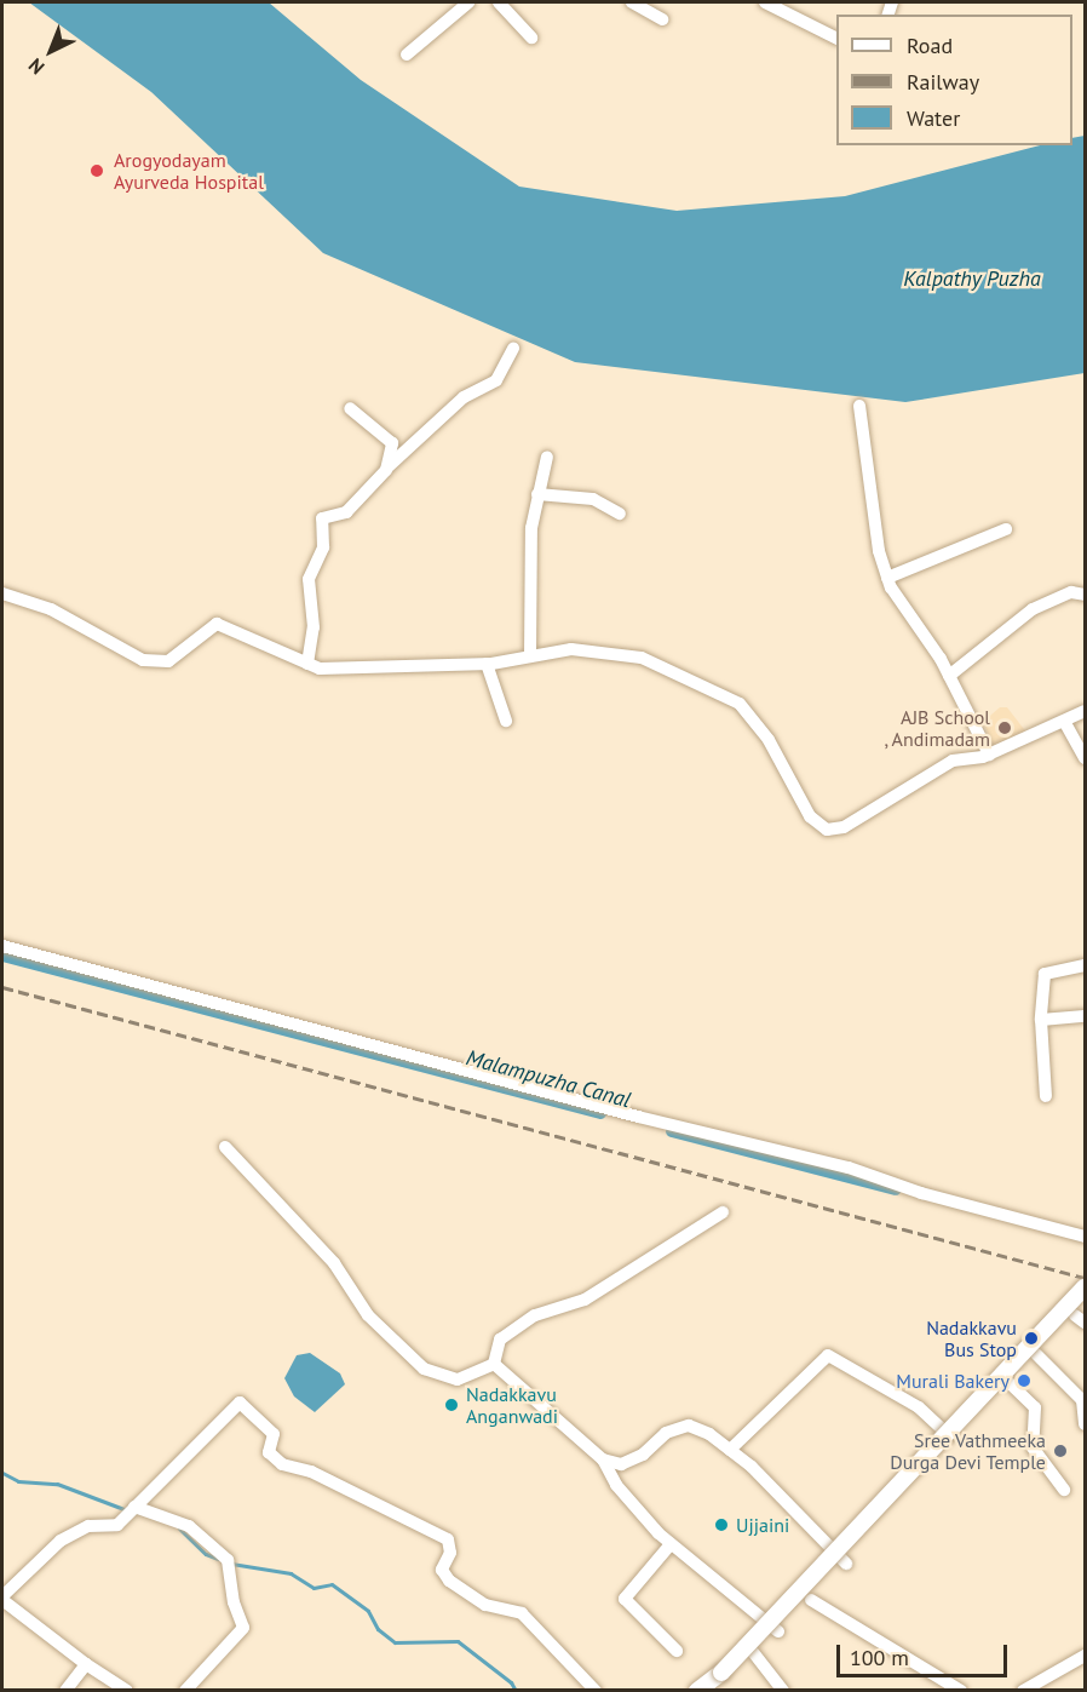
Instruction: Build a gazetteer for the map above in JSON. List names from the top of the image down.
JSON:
{
  "water": ["Kalpathy Puzha", "Malampuzha Canal"],
  "places": [
    "Arogyodayam Ayurveda Hospital",
    "AJB School , Andimadam",
    "Nadakkavu Bus Stop",
    "Murali Bakery",
    "Nadakkavu Anganwadi",
    "Sree Vathmeeka Durga Devi Temple",
    "Ujjaini"
  ],
  "legend": ["Road", "Railway", "Water"],
  "scale_bar": "100 m",
  "north": "bottom left"
}
